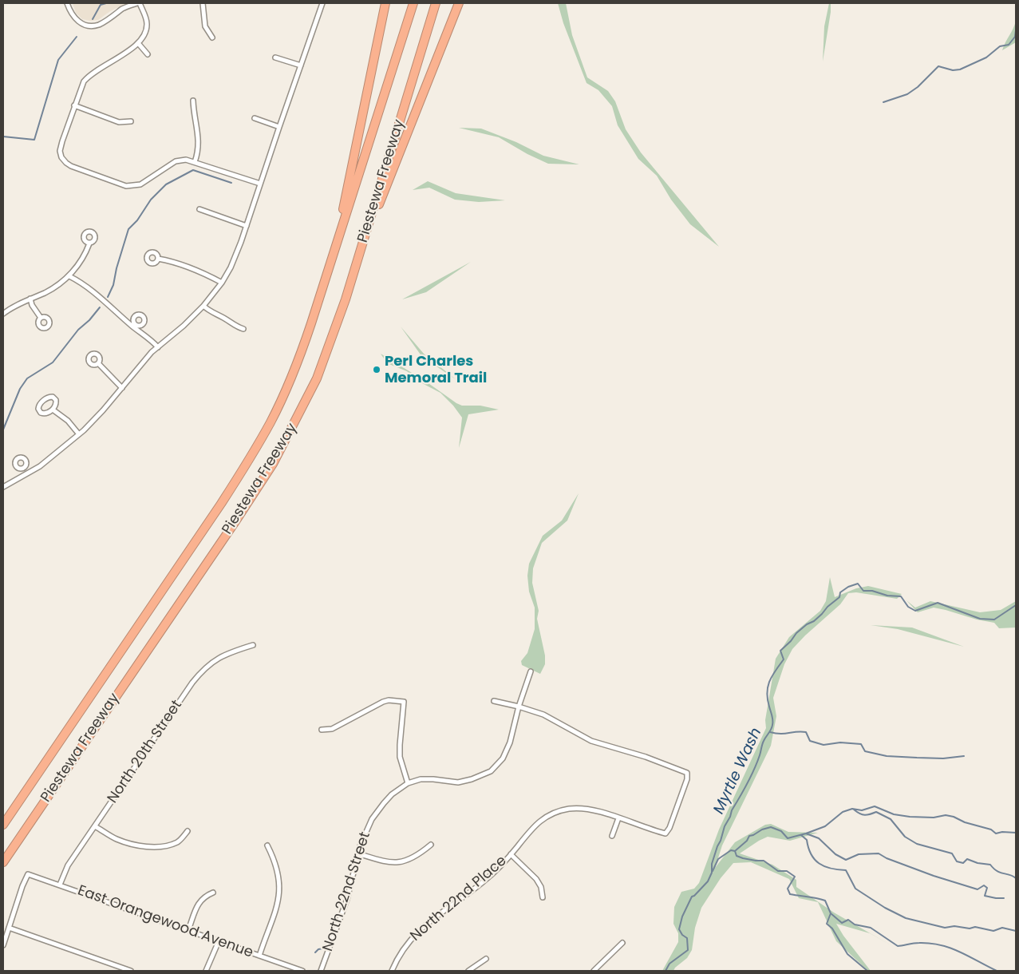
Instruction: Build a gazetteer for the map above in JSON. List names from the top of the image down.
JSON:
{
  "streets": {
    "highway": ["Piestewa Freeway"],
    "street": [
      "North 20th Street",
      "North 22nd Street",
      "North 22nd Place",
      "East Orangewood Avenue"
    ]
  },
  "crossings": [
    ["North 20th Street", "East Orangewood Avenue"],
    ["North 22nd Street", "North 22nd Place"]
  ],
  "water": ["Myrtle Wash"],
  "places": ["Perl Charles Memoral Trail"]
}
